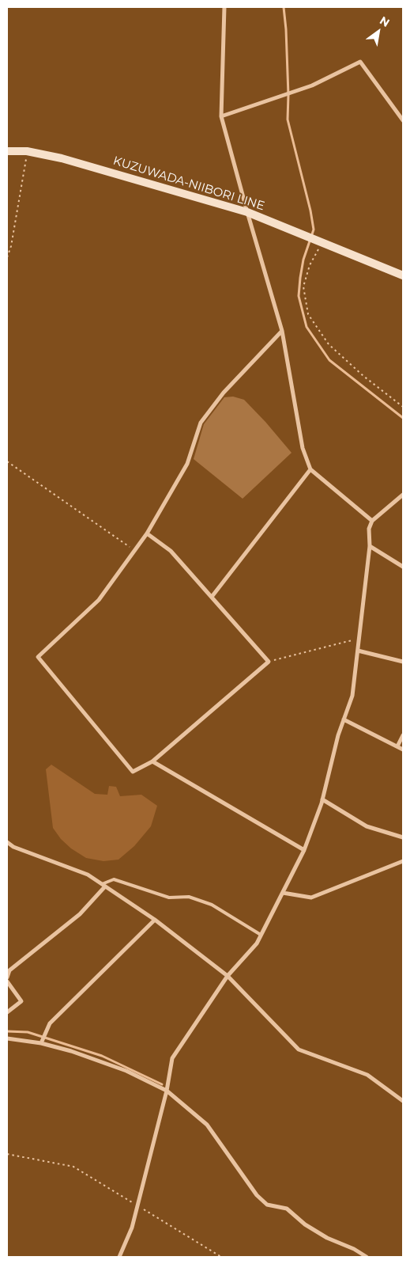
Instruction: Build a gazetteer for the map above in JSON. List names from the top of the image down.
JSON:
{
  "streets": {
    "main road": ["KUZUWADA-NIIBORI LINE"]
  },
  "north": "top right"
}
